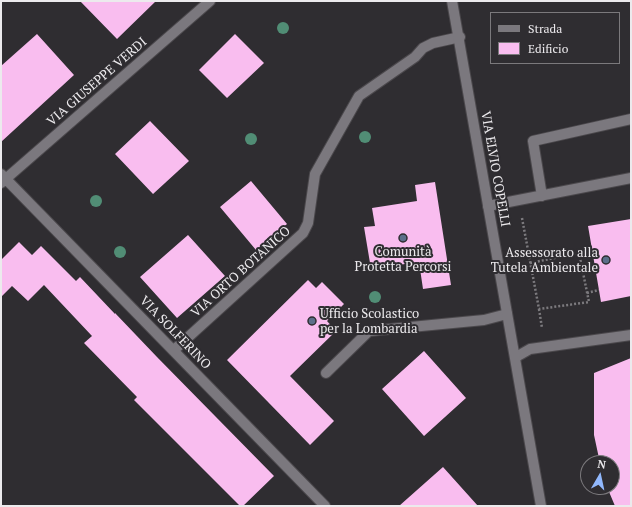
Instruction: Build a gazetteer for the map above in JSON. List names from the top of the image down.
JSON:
{
  "streets": {
    "street": [
      "VIA GIUSEPPE VERDI",
      "VIA ELVIO COPELLI",
      "VIA ORTO BOTANICO",
      "VIA SOLFERINO"
    ]
  },
  "crossings": [
    ["VIA GIUSEPPE VERDI", "VIA SOLFERINO"],
    ["VIA ELVIO COPELLI", "VIA ORTO BOTANICO"],
    ["VIA ORTO BOTANICO", "VIA SOLFERINO"]
  ],
  "places": ["Comunità Protetta Percorsi", "Assessorato alla Tutela Ambientale", "Ufficio Scolastico per la Lombardia"],
  "legend": ["Strada", "Edificio"],
  "north": "top"
}
